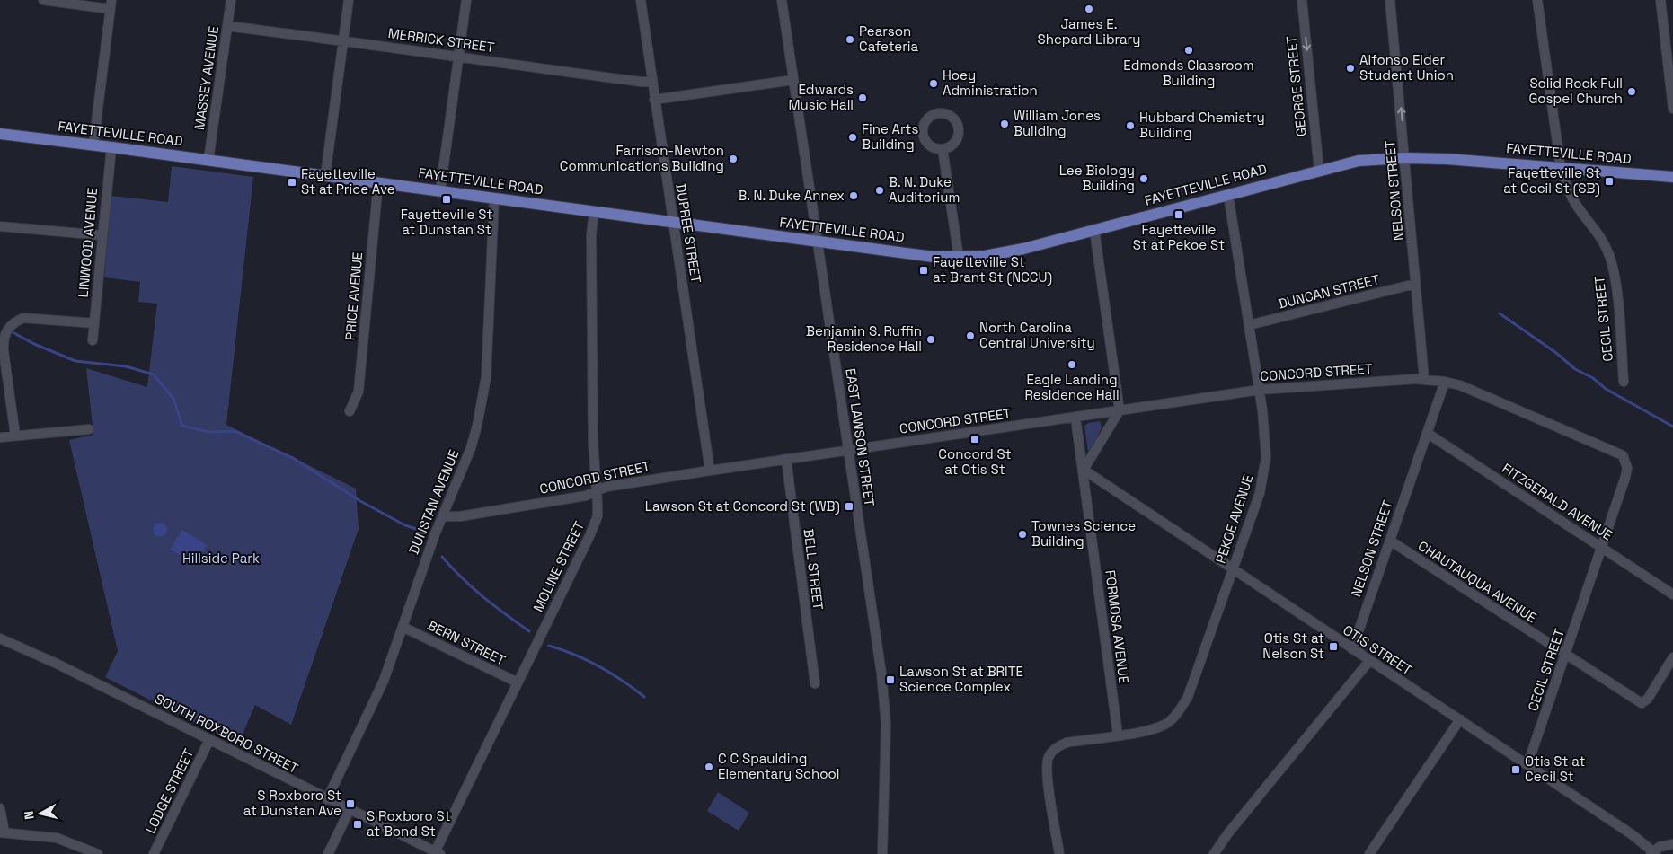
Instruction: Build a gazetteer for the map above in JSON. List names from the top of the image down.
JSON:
{
  "streets": {
    "main road": ["FAYETTEVILLE ROAD"],
    "street": [
      "MERRICK STREET",
      "MASSEY AVENUE",
      "GEORGE STREET",
      "NELSON STREET",
      "DUPREE STREET",
      "LINWOOD AVENUE",
      "DUNCAN STREET",
      "PRICE AVENUE",
      "CECIL STREET",
      "CONCORD STREET",
      "EAST LAWSON STREET",
      "DUNSTAN AVENUE",
      "FITZGERALD AVENUE",
      "PEKOE AVENUE",
      "MOLINE STREET",
      "BELL STREET",
      "CHAUTAUQUA AVENUE",
      "FORMOSA AVENUE",
      "BERN STREET",
      "OTIS STREET",
      "SOUTH ROXBORO STREET",
      "LODGE STREET"
    ]
  },
  "crossings": [
    ["MERRICK STREET", "MASSEY AVENUE"],
    ["MERRICK STREET", "DUPREE STREET"],
    ["MASSEY AVENUE", "FAYETTEVILLE ROAD"],
    ["GEORGE STREET", "FAYETTEVILLE ROAD"],
    ["FAYETTEVILLE ROAD", "NELSON STREET"],
    ["FAYETTEVILLE ROAD", "DUPREE STREET"],
    ["FAYETTEVILLE ROAD", "LINWOOD AVENUE"],
    ["FAYETTEVILLE ROAD", "PRICE AVENUE"],
    ["FAYETTEVILLE ROAD", "CECIL STREET"],
    ["FAYETTEVILLE ROAD", "EAST LAWSON STREET"],
    ["FAYETTEVILLE ROAD", "DUNSTAN AVENUE"],
    ["FAYETTEVILLE ROAD", "PEKOE AVENUE"],
    ["FAYETTEVILLE ROAD", "MOLINE STREET"],
    ["NELSON STREET", "DUNCAN STREET"],
    ["NELSON STREET", "CONCORD STREET"],
    ["NELSON STREET", "FITZGERALD AVENUE"],
    ["NELSON STREET", "CHAUTAUQUA AVENUE"],
    ["NELSON STREET", "OTIS STREET"],
    ["DUPREE STREET", "CONCORD STREET"],
    ["DUNCAN STREET", "PEKOE AVENUE"],
    ["CECIL STREET", "CONCORD STREET"],
    ["CECIL STREET", "FITZGERALD AVENUE"],
    ["CECIL STREET", "CHAUTAUQUA AVENUE"],
    ["CECIL STREET", "OTIS STREET"],
    ["CONCORD STREET", "EAST LAWSON STREET"],
    ["CONCORD STREET", "DUNSTAN AVENUE"],
    ["CONCORD STREET", "PEKOE AVENUE"],
    ["CONCORD STREET", "MOLINE STREET"],
    ["CONCORD STREET", "BELL STREET"],
    ["CONCORD STREET", "FORMOSA AVENUE"],
    ["DUNSTAN AVENUE", "BERN STREET"],
    ["DUNSTAN AVENUE", "SOUTH ROXBORO STREET"],
    ["PEKOE AVENUE", "FORMOSA AVENUE"],
    ["PEKOE AVENUE", "OTIS STREET"],
    ["MOLINE STREET", "BERN STREET"],
    ["MOLINE STREET", "SOUTH ROXBORO STREET"],
    ["FORMOSA AVENUE", "OTIS STREET"],
    ["SOUTH ROXBORO STREET", "LODGE STREET"]
  ],
  "one_way": ["GEORGE STREET"],
  "parks": ["Hillside Park"],
  "places": {
    "other": [
      "James E. Shepard Library",
      "Pearson Cafeteria",
      "Edmonds Classroom Building",
      "Alfonso Elder Student Union",
      "Hoey Administration",
      "Solid Rock Full Gospel Church",
      "Edwards Music Hall",
      "William Jones Building",
      "Hubbard Chemistry Building",
      "Fine Arts Building",
      "Farrison-Newton Communications Building",
      "Lee Biology Building",
      "B. N. Duke Auditorium",
      "B. N. Duke Annex",
      "North Carolina Central University",
      "Benjamin S. Ruffin Residence Hall",
      "Eagle Landing Residence Hall",
      "Townes Science Building",
      "C C Spaulding Elementary School"
    ],
    "transit": [
      "Fayetteville St at Cecil St (SB)",
      "Fayetteville St at Price Ave",
      "Fayetteville St at Dunstan St",
      "Fayetteville St at Pekoe St",
      "Fayetteville St at Brant St (NCCU)",
      "Concord St at Otis St",
      "Lawson St at Concord St (WB)",
      "Otis St at Nelson St",
      "Lawson St at BRITE Science Complex",
      "Otis St at Cecil St",
      "S Roxboro St at Dunstan Ave",
      "S Roxboro St at Bond St"
    ]
  },
  "north": "left"
}
